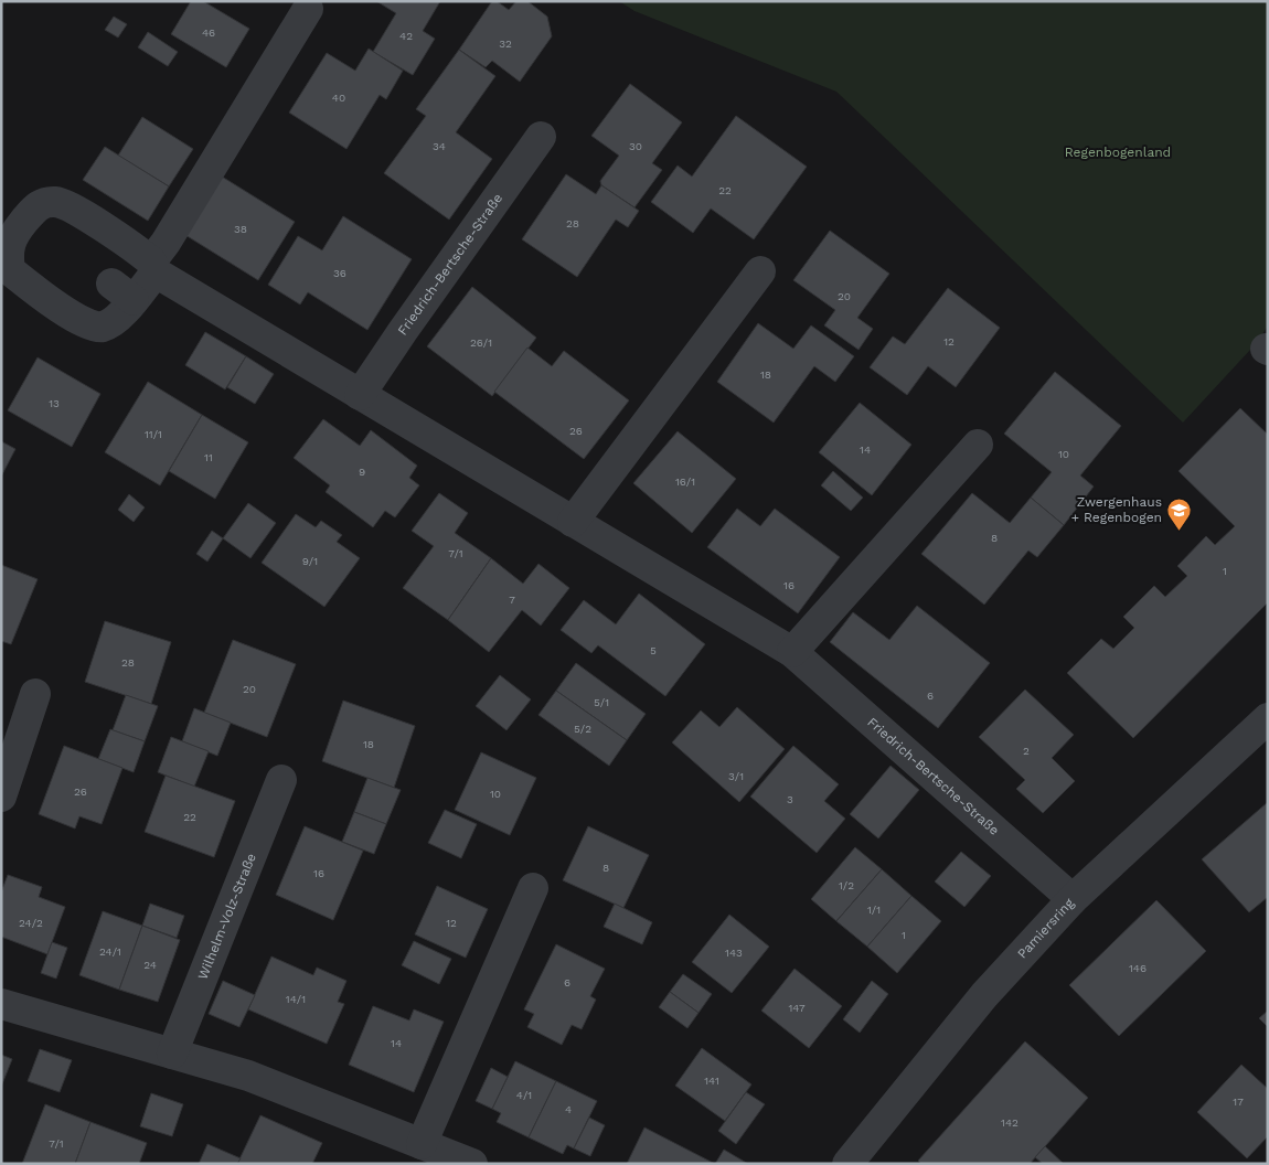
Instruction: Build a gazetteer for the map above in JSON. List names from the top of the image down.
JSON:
{
  "streets": {
    "street": ["Friedrich-Bertsche-Straße", "Wilhelm-Volz-Straße", "Pamiersring"]
  },
  "crossings": [
    ["Friedrich-Bertsche-Straße", "Pamiersring"]
  ],
  "parks": ["Regenbogenland"],
  "places": {
    "school or university": ["Zwergenhaus + Regenbogen"]
  },
  "house_numbers": [
    "46",
    "42",
    "32",
    "40",
    "34",
    "30",
    "22",
    "28",
    "38",
    "36",
    "20",
    "12",
    "26/1",
    "18",
    "13",
    "26",
    "11/1",
    "14",
    "10",
    "11",
    "9",
    "16/1",
    "8",
    "7/1",
    "9/1",
    "1",
    "16",
    "7",
    "5",
    "28",
    "20",
    "6",
    "5/1",
    "5/2",
    "18",
    "2",
    "3/1",
    "26",
    "10",
    "3",
    "22",
    "8",
    "16",
    "1/2",
    "1/1",
    "24/2",
    "12",
    "1",
    "24/1",
    "143",
    "24",
    "146",
    "6",
    "14/1",
    "147",
    "14",
    "141",
    "4/1",
    "17",
    "4",
    "142",
    "7/1"
  ]
}
